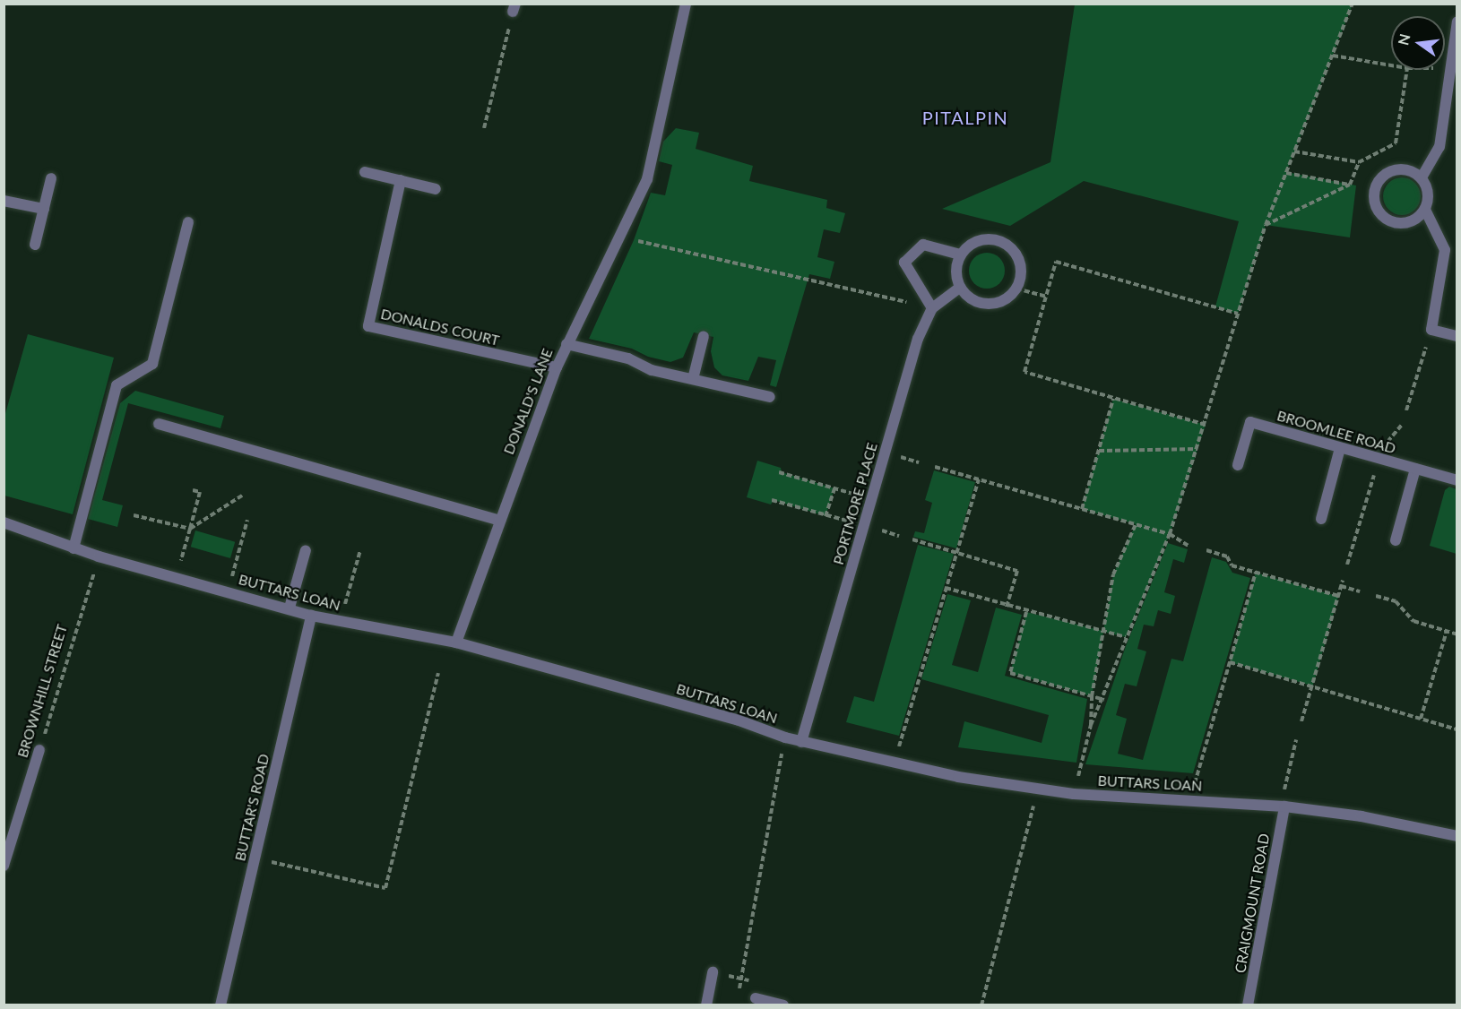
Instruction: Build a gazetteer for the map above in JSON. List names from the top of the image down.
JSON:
{
  "streets": {
    "street": [
      "DONALDS COURT",
      "DONALD'S LANE",
      "BROOMLEE ROAD",
      "PORTMORE PLACE",
      "BUTTARS LOAN",
      "BROWNHILL STREET",
      "BUTTAR'S ROAD",
      "CRAIGMOUNT ROAD"
    ]
  },
  "crossings": [
    ["DONALDS COURT", "DONALD'S LANE"],
    ["DONALD'S LANE", "BUTTARS LOAN"],
    ["PORTMORE PLACE", "BUTTARS LOAN"],
    ["BUTTARS LOAN", "BROWNHILL STREET"],
    ["BUTTARS LOAN", "BUTTAR'S ROAD"],
    ["BUTTARS LOAN", "CRAIGMOUNT ROAD"]
  ],
  "districts": ["PITALPIN"],
  "north": "left"
}
